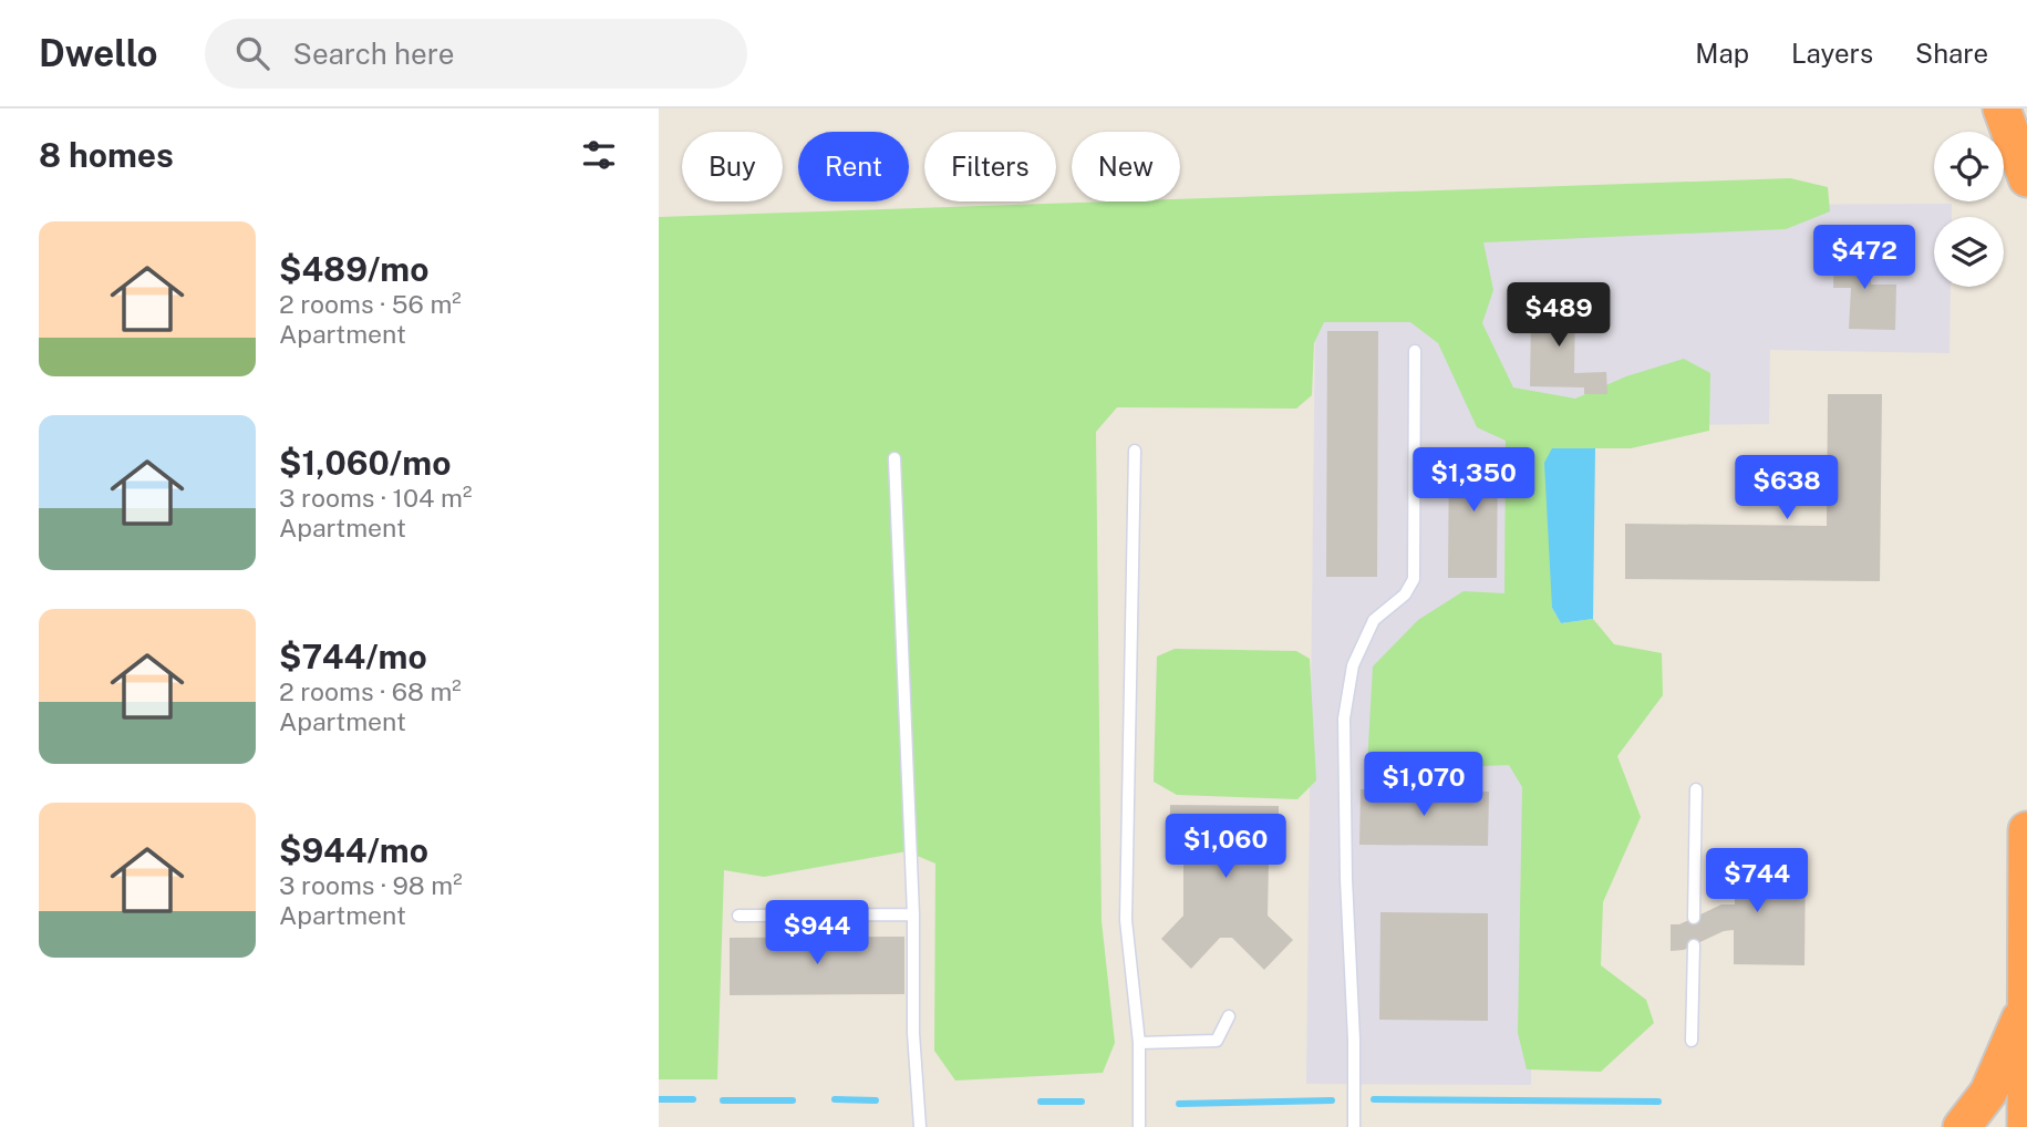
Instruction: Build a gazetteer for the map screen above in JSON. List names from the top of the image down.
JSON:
{
  "page": {
    "header": "Dwello",
    "search": "Search here",
    "nav": ["Map", "Layers", "Share"],
    "heading": "8 homes",
    "chip": [
      "Buy",
      "Rent",
      "Filters",
      "New"
    ],
    "list": [
      {
        "name": "$489/mo",
        "note": "2 rooms · 56 m² · Apartment"
      },
      {
        "name": "$1,060/mo",
        "note": "3 rooms · 104 m² · Apartment"
      },
      {
        "name": "$744/mo",
        "note": "2 rooms · 68 m² · Apartment"
      },
      {
        "name": "$944/mo",
        "note": "3 rooms · 98 m² · Apartment"
      }
    ],
    "price": [
      "$472",
      "$489",
      "$1,350",
      "$638",
      "$1,070",
      "$1,060",
      "$744",
      "$944"
    ]
  }
}
